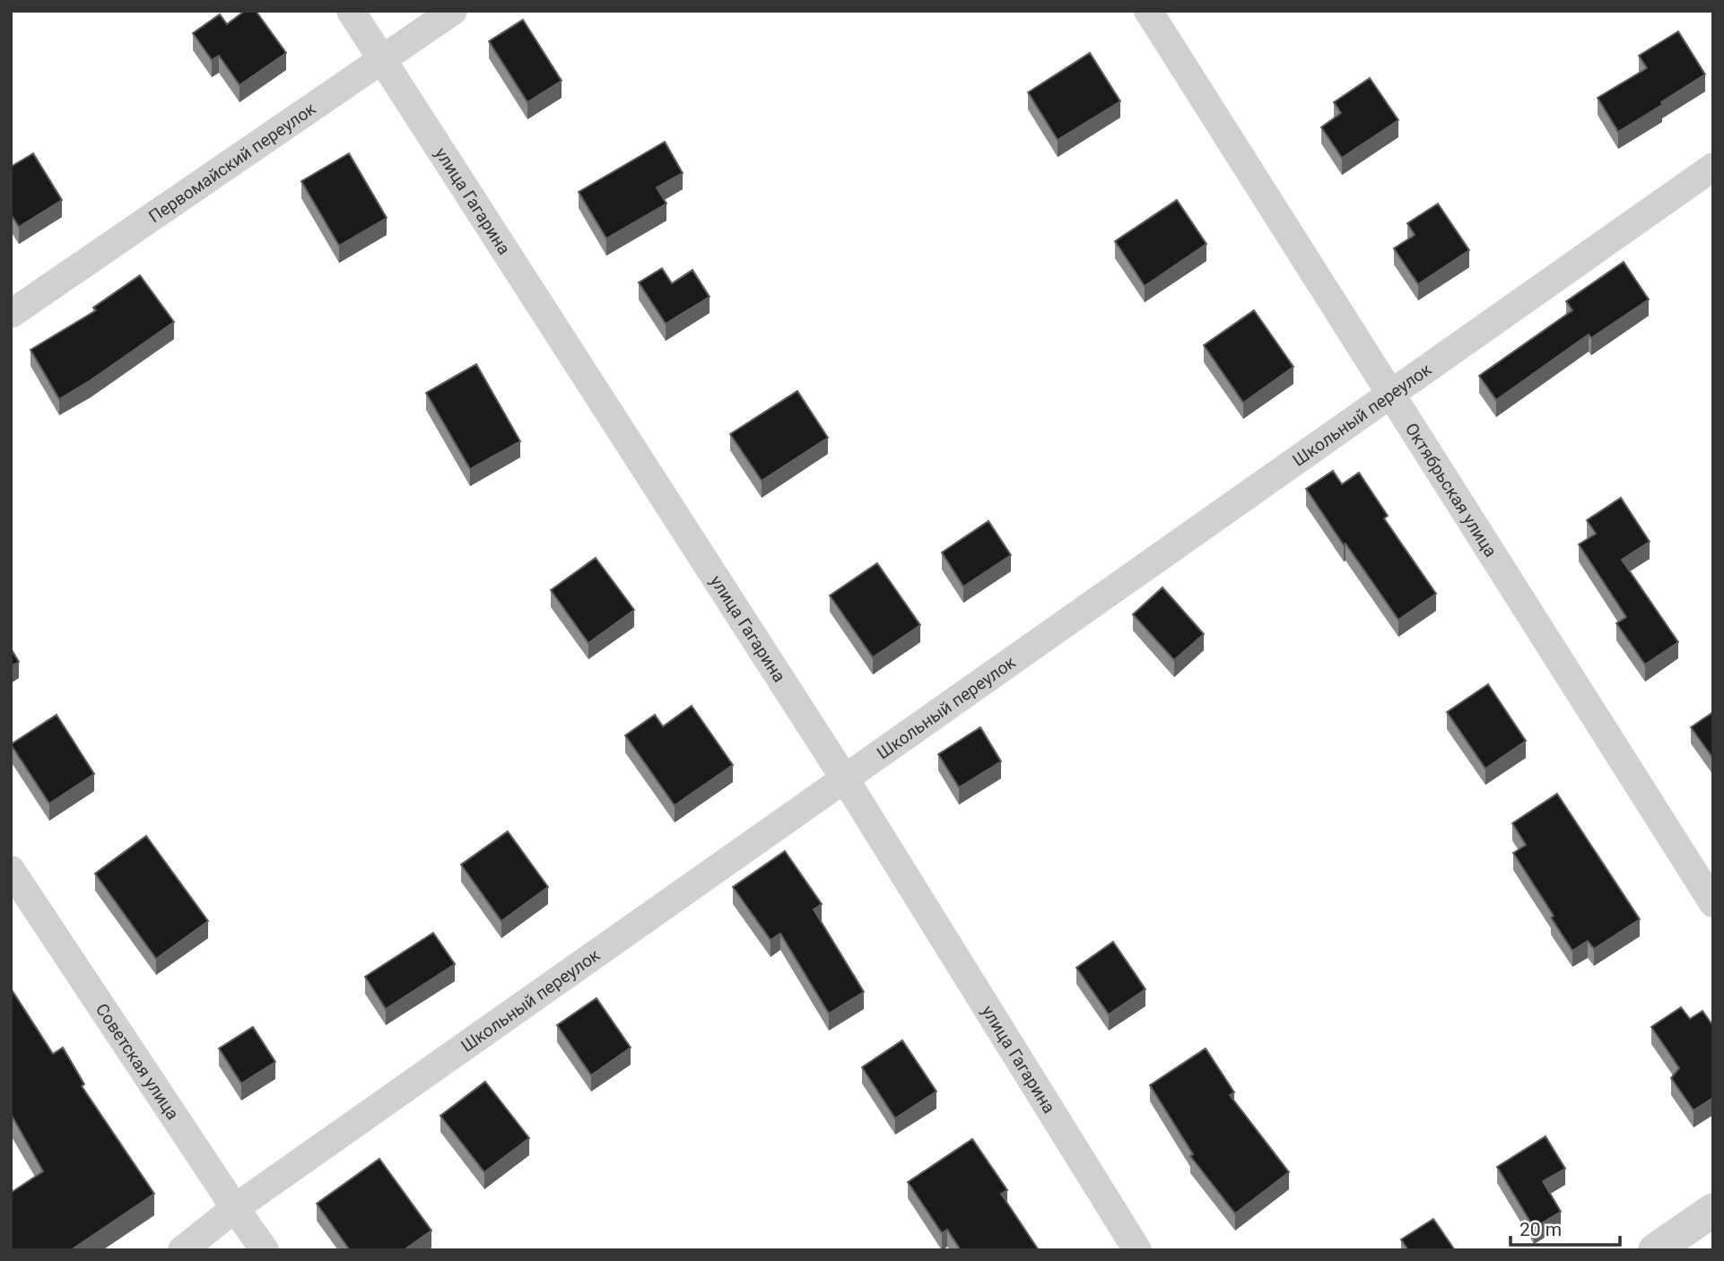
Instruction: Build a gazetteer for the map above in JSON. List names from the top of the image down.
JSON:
{
  "streets": {
    "street": [
      "Первомайский переулок",
      "улица Гагарина",
      "Школьный переулок",
      "Октябрьская улица",
      "Советская улица"
    ]
  },
  "crossings": [
    ["Первомайский переулок", "улица Гагарина"],
    ["улица Гагарина", "Школьный переулок"],
    ["Школьный переулок", "Октябрьская улица"],
    ["Школьный переулок", "Советская улица"]
  ],
  "scale_bar": "20 m"
}
